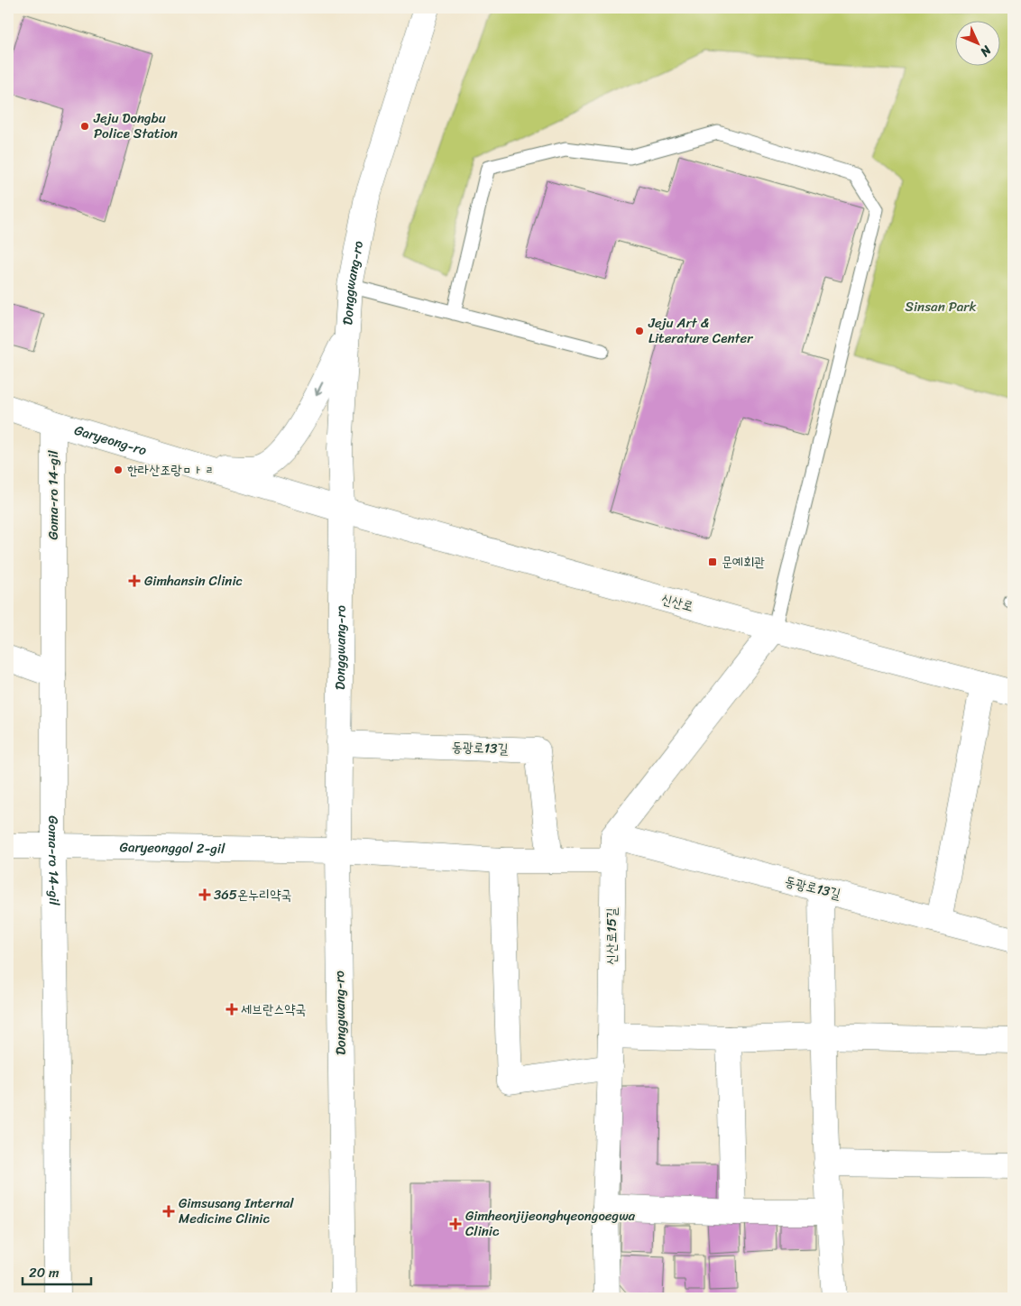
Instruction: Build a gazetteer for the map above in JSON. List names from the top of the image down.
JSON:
{
  "streets": {
    "street": [
      "Donggwang-ro",
      "Garyeong-ro",
      "Goma-ro 14-gil",
      "신산로",
      "동광로13길",
      "Garyeonggol 2-gil",
      "신산로15길"
    ]
  },
  "crossings": [
    ["Donggwang-ro", "Garyeong-ro"],
    ["Donggwang-ro", "신산로"],
    ["Donggwang-ro", "동광로13길"],
    ["Donggwang-ro", "Garyeonggol 2-gil"],
    ["Garyeong-ro", "Goma-ro 14-gil"],
    ["Garyeong-ro", "신산로"],
    ["Goma-ro 14-gil", "Garyeonggol 2-gil"],
    ["동광로13길", "신산로15길"]
  ],
  "parks": ["Sinsan Park"],
  "places": {
    "other": ["Jeju Dongbu Police Station", "Jeju Art & Literature Center", "한라산조랑ㅁㅏㄹ"],
    "transit": ["문예회관"],
    "health": [
      "Gimhansin Clinic",
      "365온누리약국",
      "세브란스약국",
      "Gimsusang Internal Medicine Clinic",
      "Gimheonjijeonghyeongoegwa Clinic"
    ]
  },
  "scale_bar": "20 m",
  "north": "bottom right"
}
